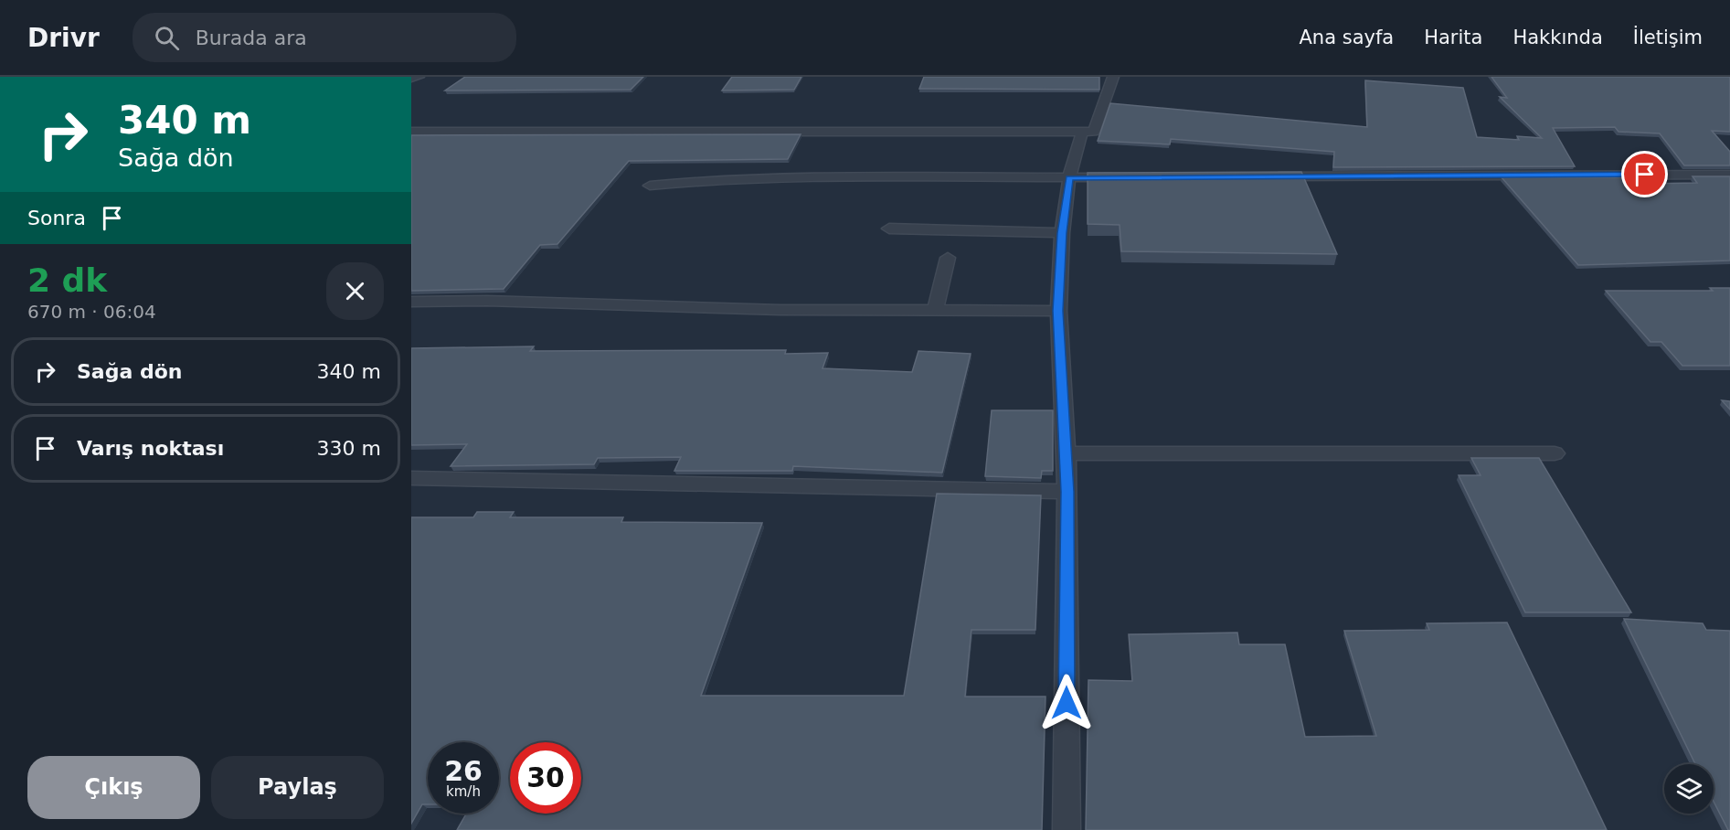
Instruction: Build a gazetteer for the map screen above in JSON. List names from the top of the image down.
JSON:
{
  "page": {
    "header": "Drivr",
    "search": "Burada ara",
    "nav": [
      "Ana sayfa",
      "Harita",
      "Hakkında",
      "İletişim"
    ],
    "turn": ["340 m", "Sağa dön"],
    "then": "Sonra",
    "heading": ["2 dk", "670 m · 06:04"],
    "list": [
      {
        "name": "Sağa dön",
        "value": "340 m"
      },
      {
        "name": "Varış noktası",
        "value": "330 m"
      }
    ],
    "speed": "26 km/h",
    "limit": "30",
    "buttons": ["Çıkış", "Paylaş"]
  }
}
